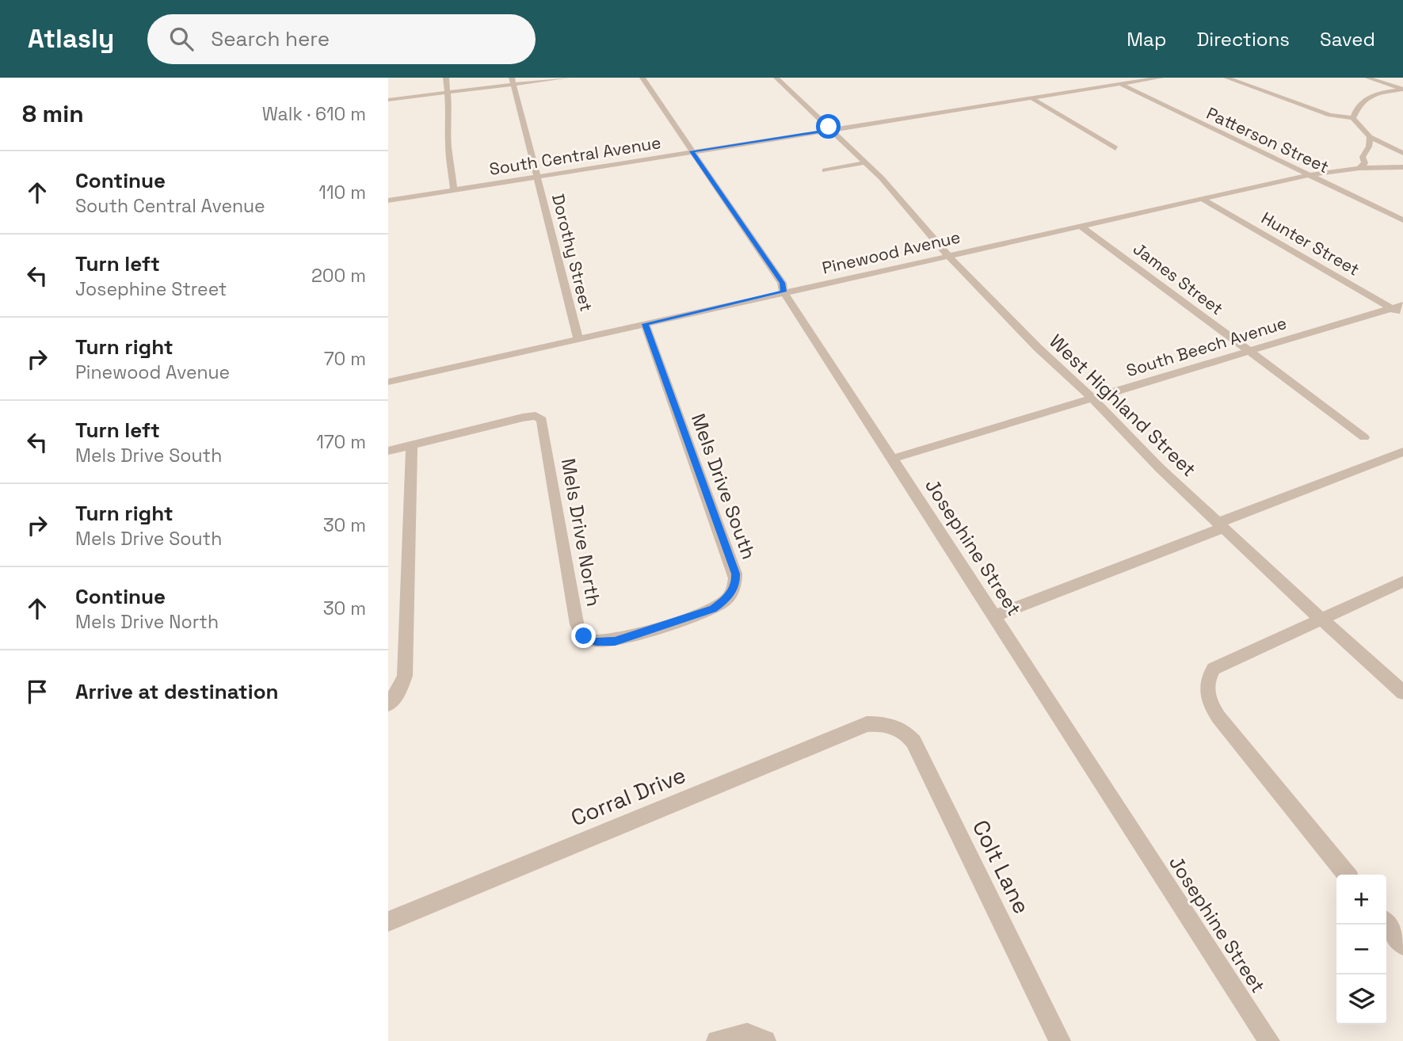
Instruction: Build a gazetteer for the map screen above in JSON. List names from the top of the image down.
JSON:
{
  "streets": {
    "street": [
      "Patterson Street",
      "South Central Avenue",
      "Hunter Street",
      "Dorothy Street",
      "Pinewood Avenue",
      "James Street",
      "South Beech Avenue",
      "West Highland Street",
      "Mels Drive South",
      "Mels Drive North",
      "Josephine Street",
      "Corral Drive",
      "Colt Lane"
    ]
  },
  "crossings": [
    ["Patterson Street", "South Central Avenue"],
    ["Patterson Street", "Pinewood Avenue"],
    ["South Central Avenue", "Dorothy Street"],
    ["South Central Avenue", "West Highland Street"],
    ["South Central Avenue", "Josephine Street"],
    ["Hunter Street", "Pinewood Avenue"],
    ["Hunter Street", "South Beech Avenue"],
    ["Dorothy Street", "Pinewood Avenue"],
    ["Pinewood Avenue", "James Street"],
    ["Pinewood Avenue", "West Highland Street"],
    ["Pinewood Avenue", "Mels Drive South"],
    ["Pinewood Avenue", "Josephine Street"],
    ["James Street", "South Beech Avenue"],
    ["South Beech Avenue", "West Highland Street"],
    ["South Beech Avenue", "Josephine Street"],
    ["Mels Drive South", "Mels Drive North"],
    ["Corral Drive", "Colt Lane"]
  ],
  "page": {
    "header": "Atlasly",
    "search": "Search here",
    "nav": ["Map", "Directions", "Saved"],
    "heading": ["8 min", "Walk · 610 m"],
    "list": [
      ["Continue", "South Central Avenue", "110 m"],
      ["Turn left", "Josephine Street", "200 m"],
      ["Turn right", "Pinewood Avenue", "70 m"],
      ["Turn left", "Mels Drive South", "170 m"],
      ["Turn right", "Mels Drive South", "30 m"],
      ["Continue", "Mels Drive North", "30 m"],
      "Arrive at destination"
    ],
    "map_buttons": ["+", "−"]
  }
}
